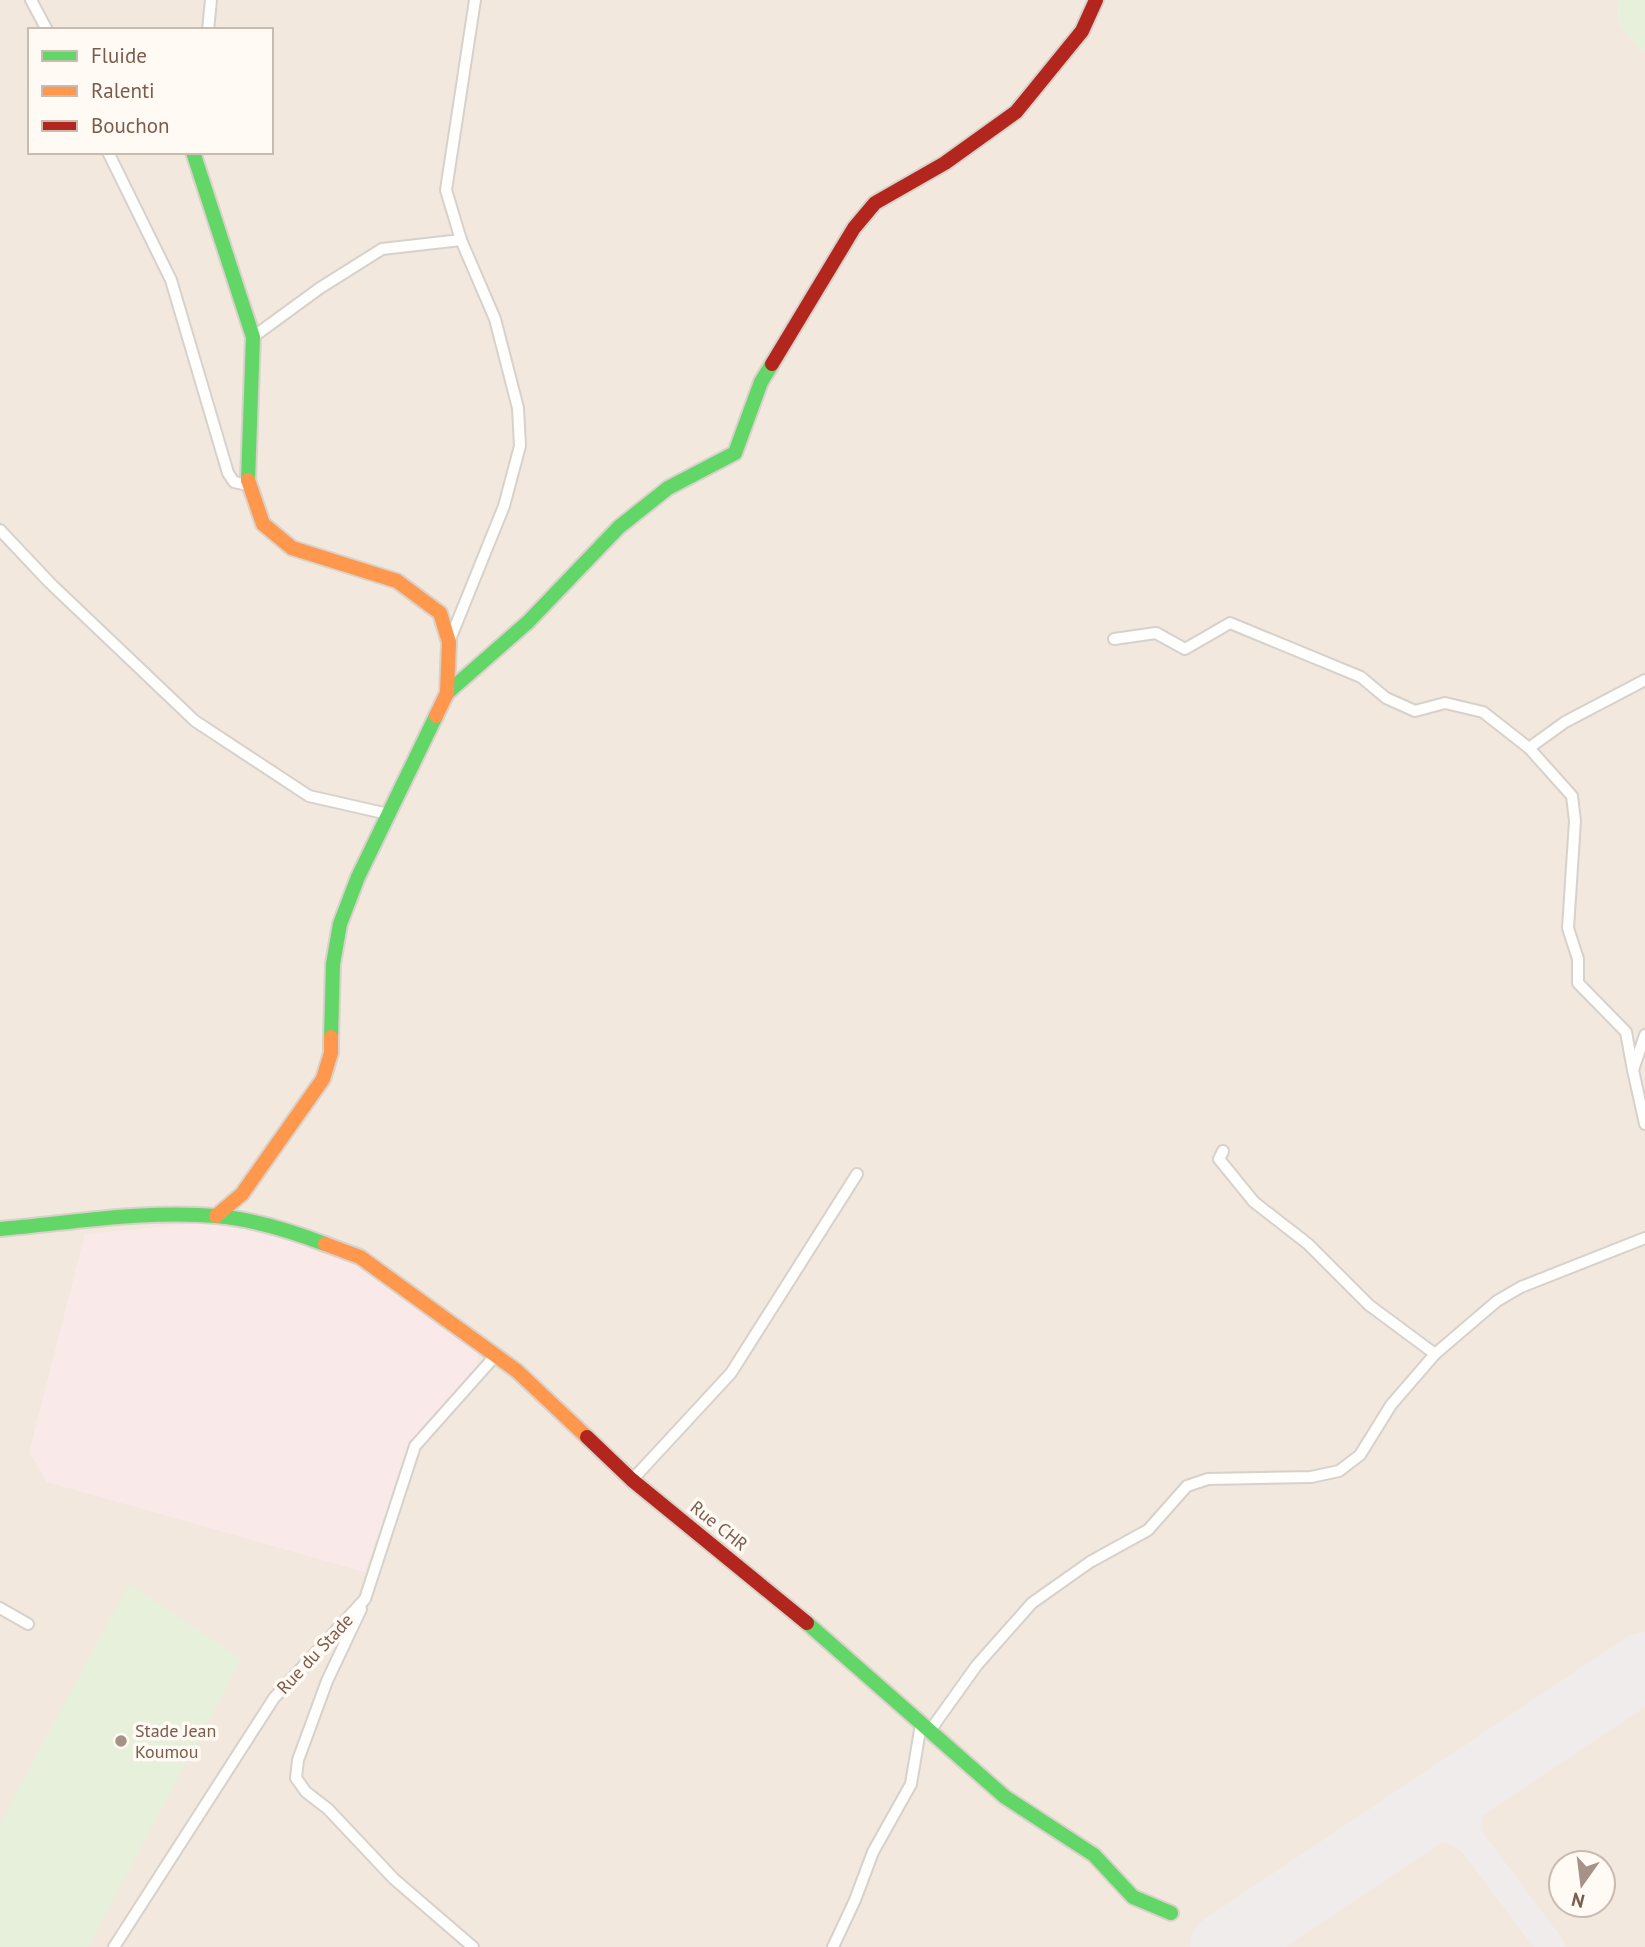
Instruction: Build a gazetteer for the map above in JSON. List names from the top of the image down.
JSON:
{
  "streets": {
    "street": ["Rue CHR", "Rue du Stade"]
  },
  "crossings": [
    ["Rue CHR", "Rue du Stade"]
  ],
  "places": ["Stade Jean Koumou"],
  "legend": ["Fluide", "Ralenti", "Bouchon"],
  "north": "bottom"
}
